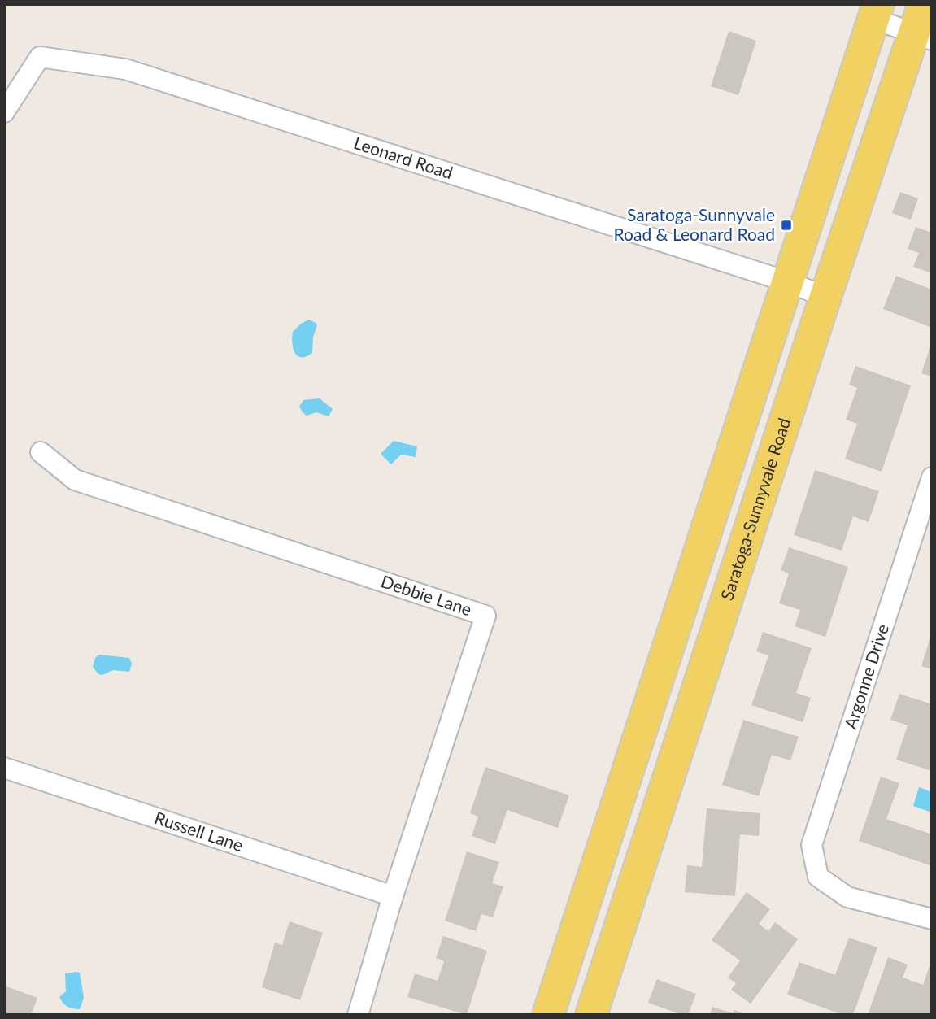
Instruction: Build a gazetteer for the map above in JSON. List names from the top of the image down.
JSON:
{
  "streets": {
    "main road": ["Saratoga-Sunnyvale Road"],
    "street": [
      "Leonard Road",
      "Debbie Lane",
      "Argonne Drive",
      "Russell Lane"
    ]
  },
  "crossings": [
    ["Leonard Road", "Saratoga-Sunnyvale Road"],
    ["Debbie Lane", "Russell Lane"]
  ],
  "places": {
    "transit": ["Saratoga-Sunnyvale Road & Leonard Road"]
  }
}
